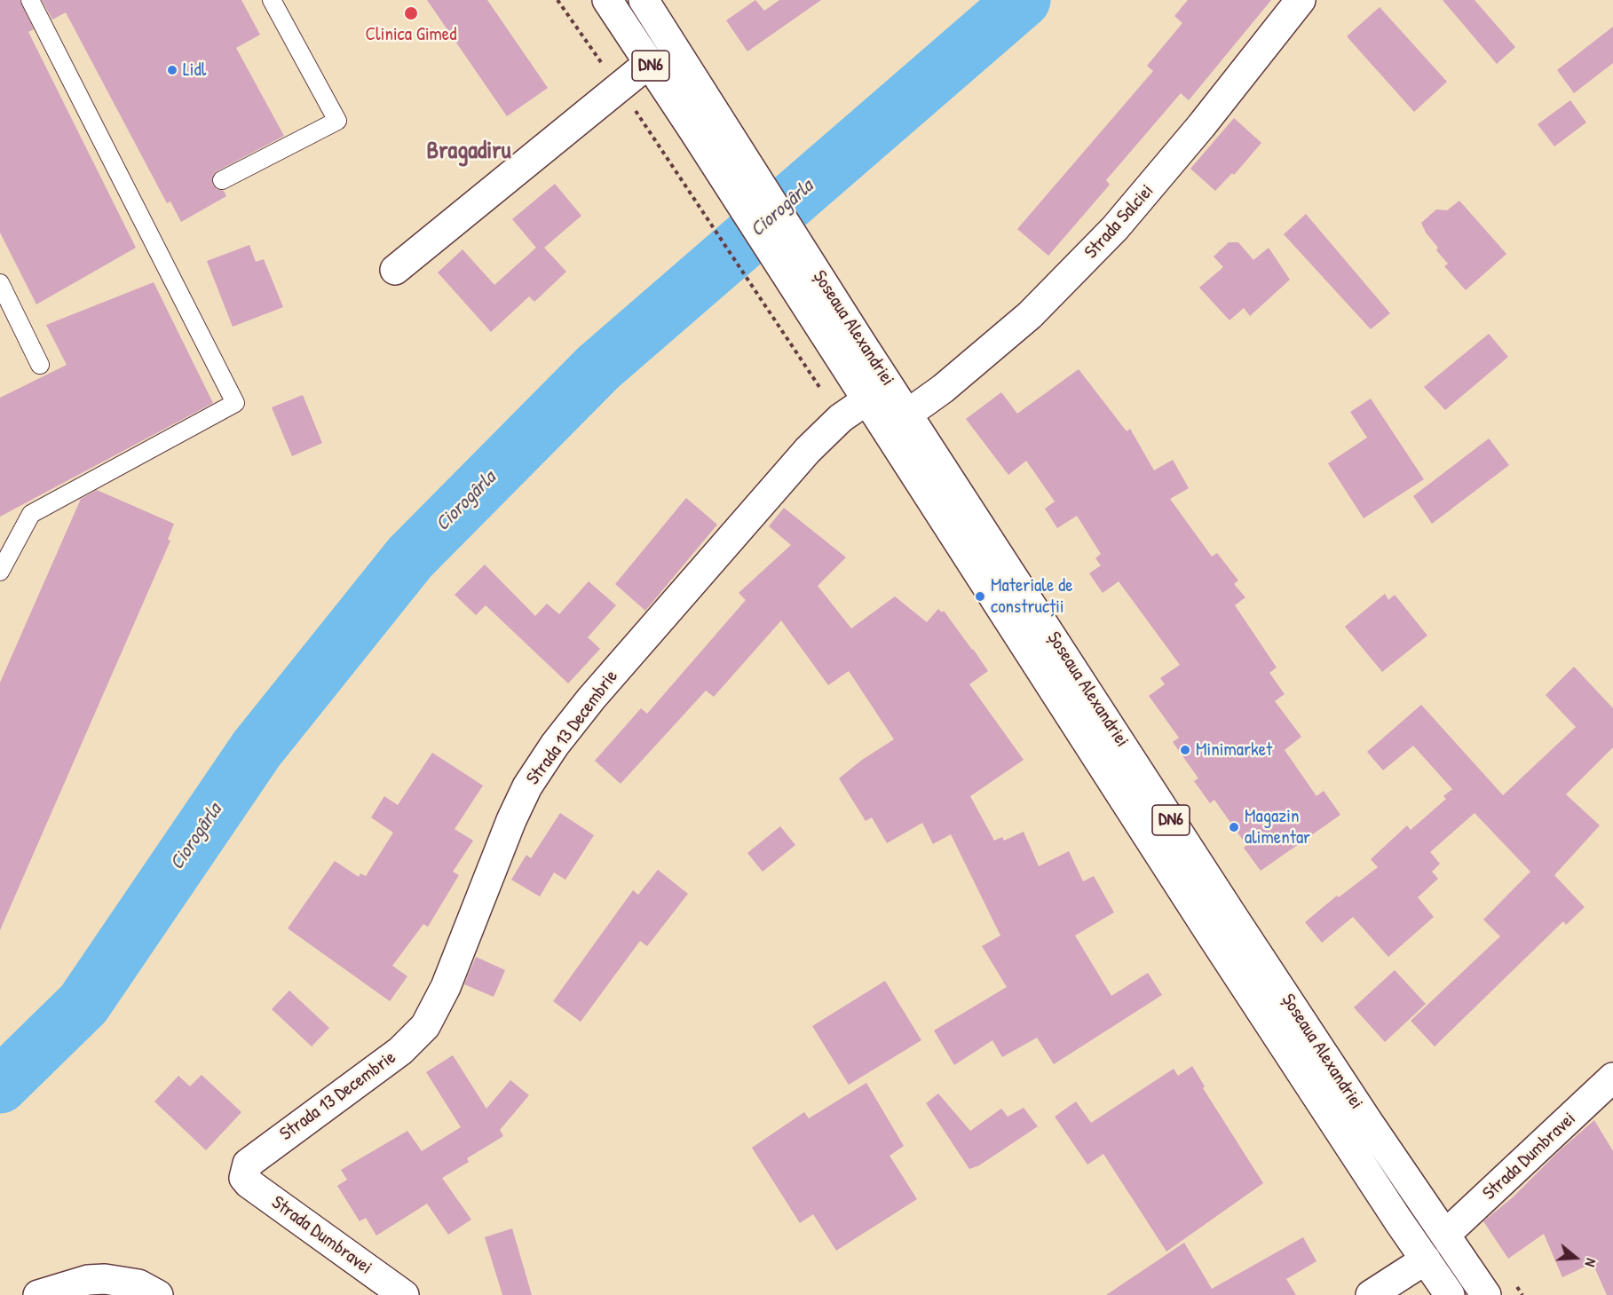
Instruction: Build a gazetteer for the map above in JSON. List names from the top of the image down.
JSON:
{
  "streets": {
    "main road": [
      "DN6",
      "Strada Salciei",
      "Șoseaua Alexandriei",
      "Strada 13 Decembrie",
      "Strada Dumbravei"
    ]
  },
  "crossings": [
    ["Strada Salciei", "Șoseaua Alexandriei"],
    ["Șoseaua Alexandriei", "Strada 13 Decembrie"],
    ["Șoseaua Alexandriei", "Strada Dumbravei"],
    ["Strada 13 Decembrie", "Strada Dumbravei"]
  ],
  "districts": ["Bragadiru"],
  "water": ["Ciorogârla"],
  "places": [
    "Clinica Gimed",
    "Lidl",
    "Materiale de construcții",
    "Minimarket",
    "Magazin alimentar"
  ],
  "north": "right"
}
